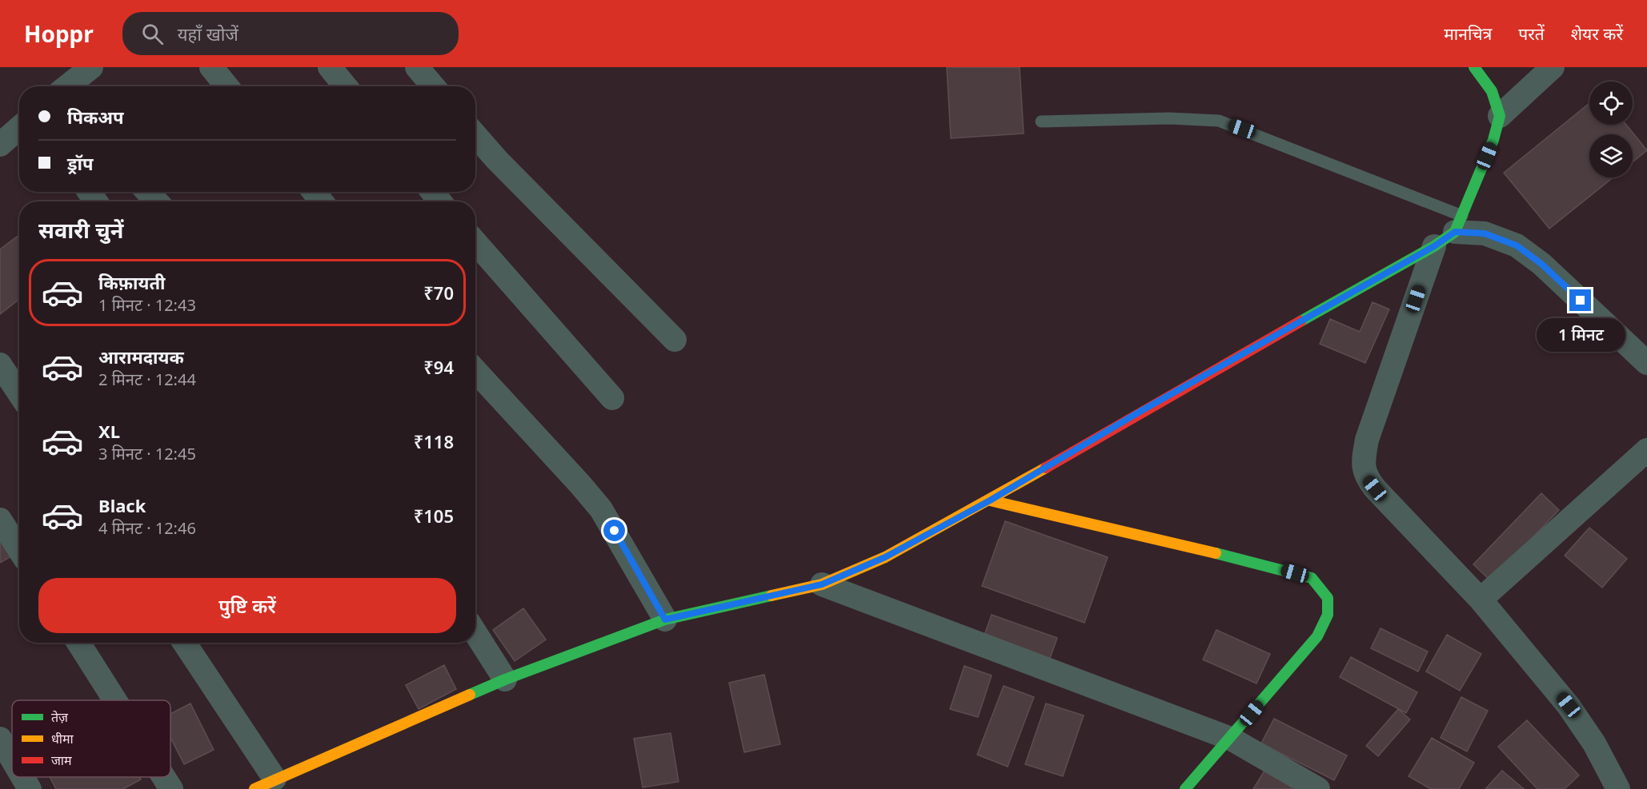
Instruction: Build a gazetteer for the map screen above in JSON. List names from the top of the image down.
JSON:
{
  "legend": ["तेज़", "धीमा", "जाम"],
  "page": {
    "header": "Hoppr",
    "search": "यहाँ खोजें",
    "nav": ["मानचित्र", "परतें", "शेयर करें"],
    "banner": ["पिकअप", "ड्रॉप"],
    "heading": "सवारी चुनें",
    "list": [
      {
        "name": "किफ़ायती",
        "note": "1 मिनट · 12:43",
        "value": "₹70"
      },
      {
        "name": "आरामदायक",
        "note": "2 मिनट · 12:44",
        "value": "₹94"
      },
      {
        "name": "XL",
        "note": "3 मिनट · 12:45",
        "value": "₹118"
      },
      {
        "name": "Black",
        "note": "4 मिनट · 12:46",
        "value": "₹105"
      }
    ],
    "bubble": "1 मिनट",
    "buttons": "पुष्टि करें"
  }
}
